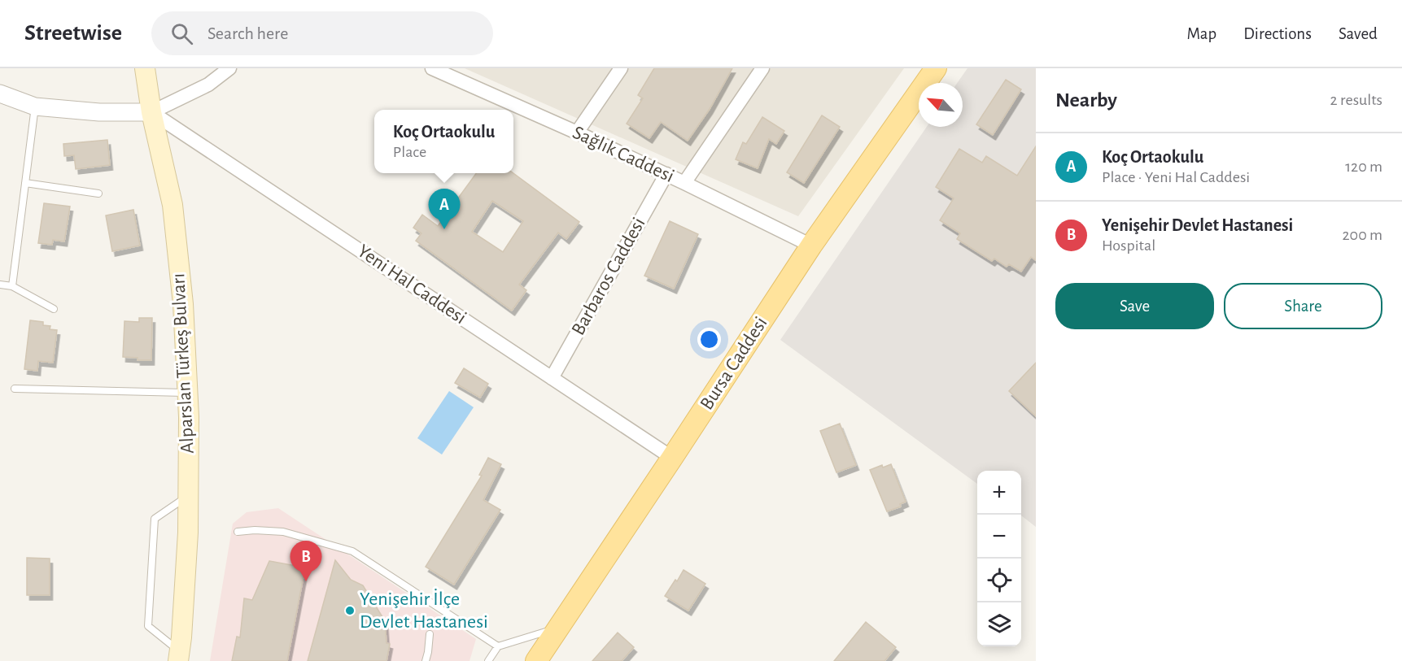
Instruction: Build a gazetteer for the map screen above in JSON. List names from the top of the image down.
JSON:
{
  "streets": {
    "main road": ["Alparslan Türkeş Bulvarı", "Bursa Caddesi"],
    "street": ["Sağlık Caddesi", "Barbaros Caddesi", "Yeni Hal Caddesi"]
  },
  "crossings": [
    ["Sağlık Caddesi", "Barbaros Caddesi"],
    ["Sağlık Caddesi", "Bursa Caddesi"],
    ["Barbaros Caddesi", "Yeni Hal Caddesi"],
    ["Yeni Hal Caddesi", "Alparslan Türkeş Bulvarı"],
    ["Yeni Hal Caddesi", "Bursa Caddesi"]
  ],
  "places": ["Yenişehir İlçe Devlet Hastanesi"],
  "north": "top left",
  "page": {
    "header": "Streetwise",
    "search": "Search here",
    "nav": ["Map", "Directions", "Saved"],
    "heading": ["Nearby", "2 results"],
    "popup": ["Koç Ortaokulu", "Place"],
    "list": [
      {
        "mark": "A",
        "name": "Koç Ortaokulu",
        "note": "Place · Yeni Hal Caddesi",
        "value": "120 m"
      },
      {
        "mark": "B",
        "name": "Yenişehir Devlet Hastanesi",
        "note": "Hospital",
        "value": "200 m"
      }
    ],
    "pins": ["A", "B"],
    "buttons": ["Save", "Share"],
    "map_buttons": ["+", "−"]
  }
}
